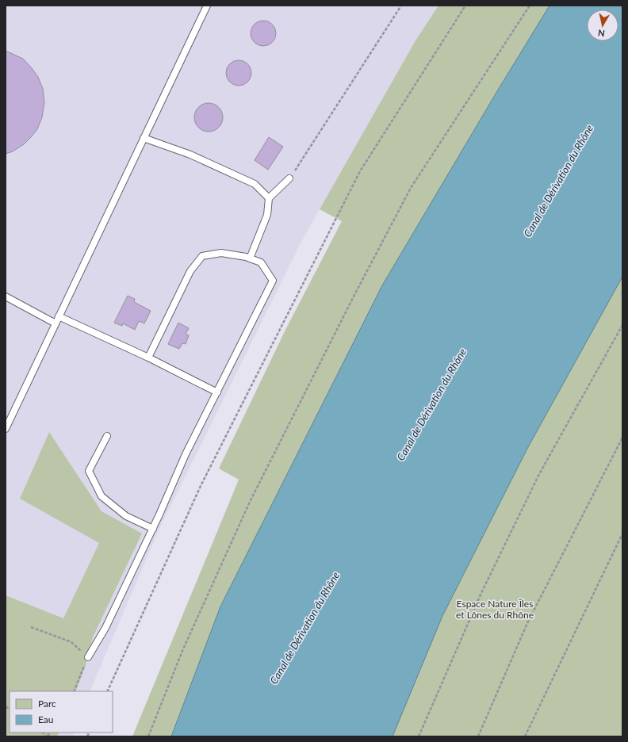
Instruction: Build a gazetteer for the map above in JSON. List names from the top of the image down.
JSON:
{
  "water": ["Canal de Dérivation du Rhône"],
  "parks": ["Espace Nature Îles et Lônes du Rhône"],
  "legend": ["Parc", "Eau"],
  "north": "bottom"
}
